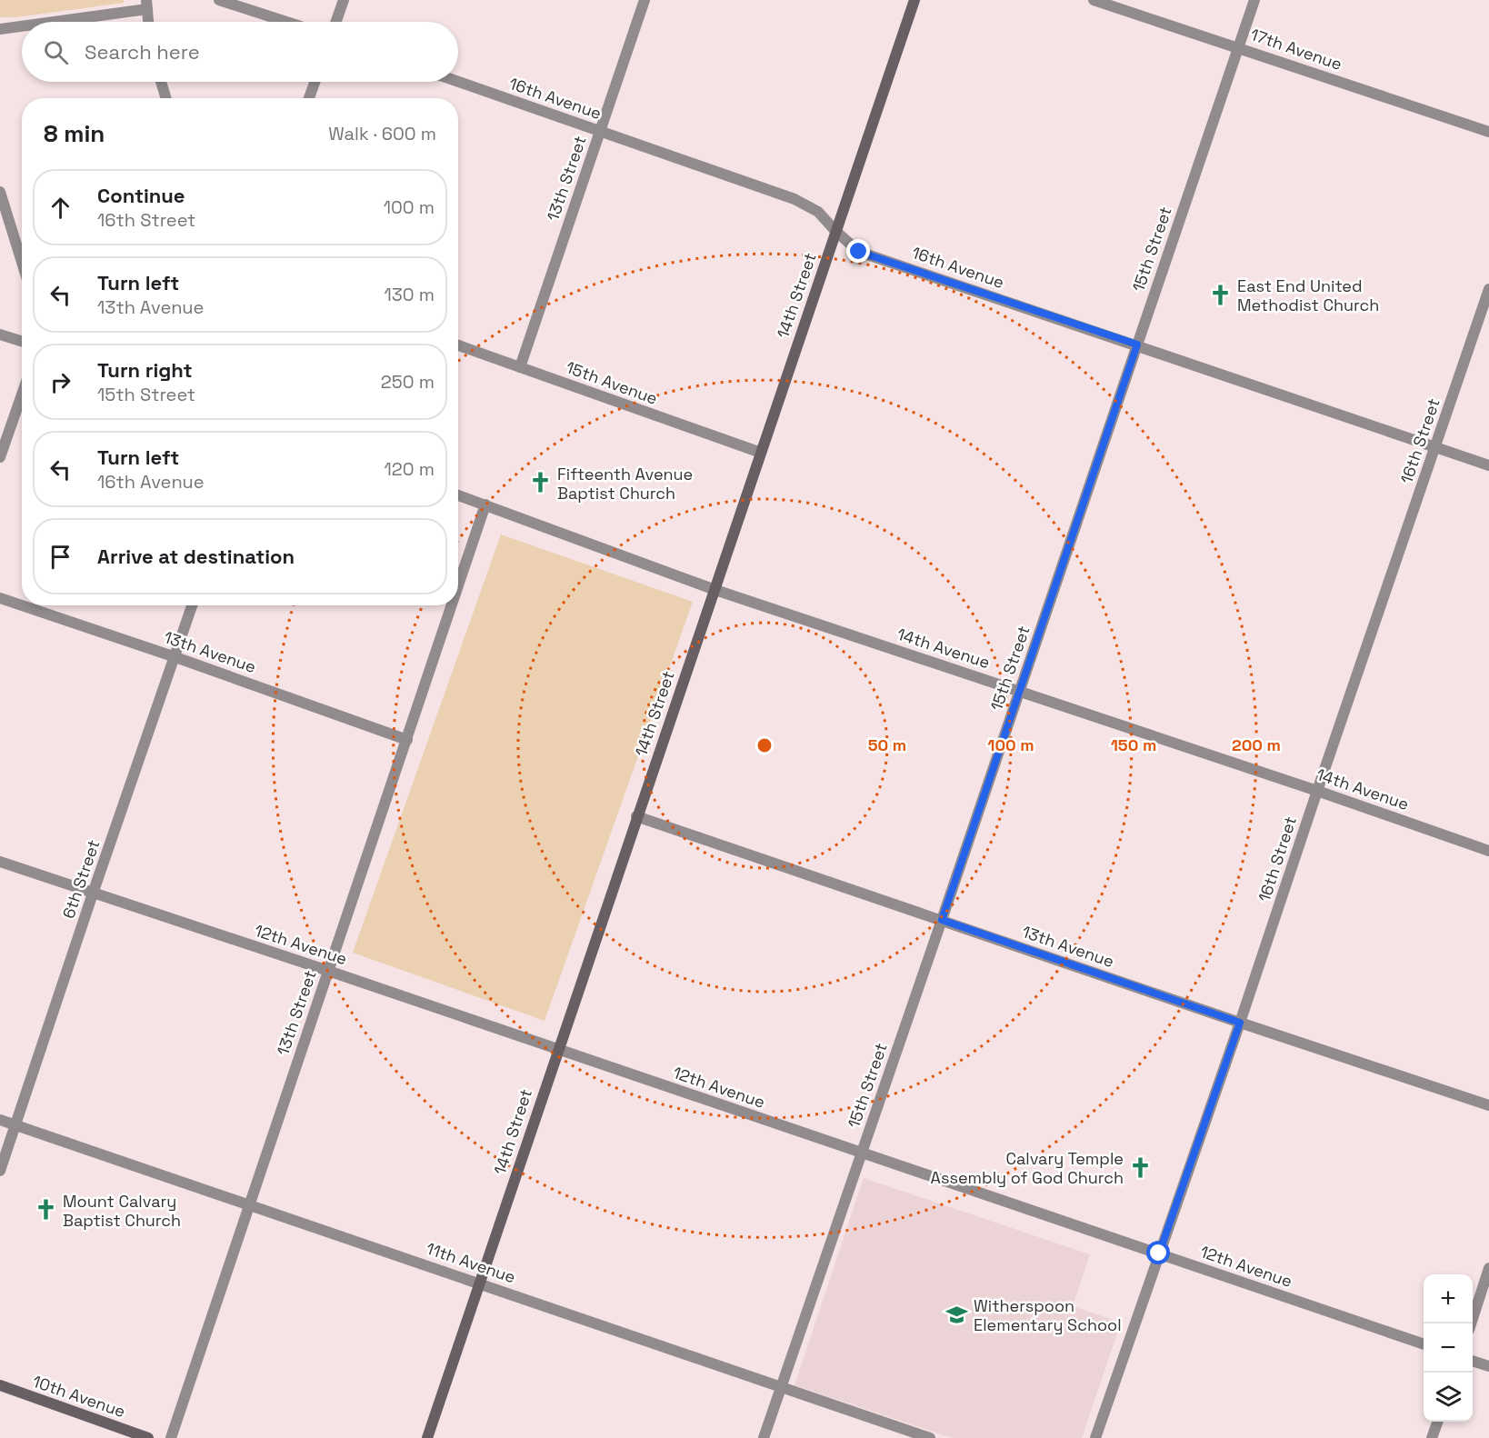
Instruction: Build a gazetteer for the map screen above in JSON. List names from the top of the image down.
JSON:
{
  "streets": {
    "main road": ["14th Street", "10th Avenue"],
    "street": [
      "17th Avenue",
      "16th Avenue",
      "13th Street",
      "15th Street",
      "15th Avenue",
      "16th Street",
      "14th Avenue",
      "13th Avenue",
      "6th Street",
      "12th Avenue",
      "11th Avenue"
    ]
  },
  "crossings": [
    ["17th Avenue", "15th Street"],
    ["16th Avenue", "13th Street"],
    ["16th Avenue", "15th Street"],
    ["16th Avenue", "14th Street"],
    ["16th Avenue", "16th Street"],
    ["13th Street", "15th Avenue"],
    ["13th Street", "14th Avenue"],
    ["13th Street", "13th Avenue"],
    ["13th Street", "12th Avenue"],
    ["13th Street", "11th Avenue"],
    ["15th Street", "14th Avenue"],
    ["15th Street", "13th Avenue"],
    ["15th Street", "12th Avenue"],
    ["15th Street", "11th Avenue"],
    ["14th Street", "15th Avenue"],
    ["14th Street", "14th Avenue"],
    ["14th Street", "13th Avenue"],
    ["14th Street", "12th Avenue"],
    ["14th Street", "11th Avenue"],
    ["16th Street", "14th Avenue"],
    ["16th Street", "13th Avenue"],
    ["16th Street", "12th Avenue"],
    ["13th Avenue", "6th Street"],
    ["6th Street", "12th Avenue"],
    ["6th Street", "11th Avenue"]
  ],
  "places": {
    "church": [
      "East End United Methodist Church",
      "Fifteenth Avenue Baptist Church",
      "Calvary Temple Assembly of God Church",
      "Mount Calvary Baptist Church"
    ],
    "school or university": ["Witherspoon Elementary School"]
  },
  "page": {
    "search": "Search here",
    "heading": ["8 min", "Walk · 600 m"],
    "list": [
      ["Continue", "16th Street", "100 m"],
      ["Turn left", "13th Avenue", "130 m"],
      ["Turn right", "15th Street", "250 m"],
      ["Turn left", "16th Avenue", "120 m"],
      "Arrive at destination"
    ],
    "map_buttons": ["+", "−"]
  },
  "rings": [
    "50 m",
    "100 m",
    "150 m",
    "200 m"
  ]
}
